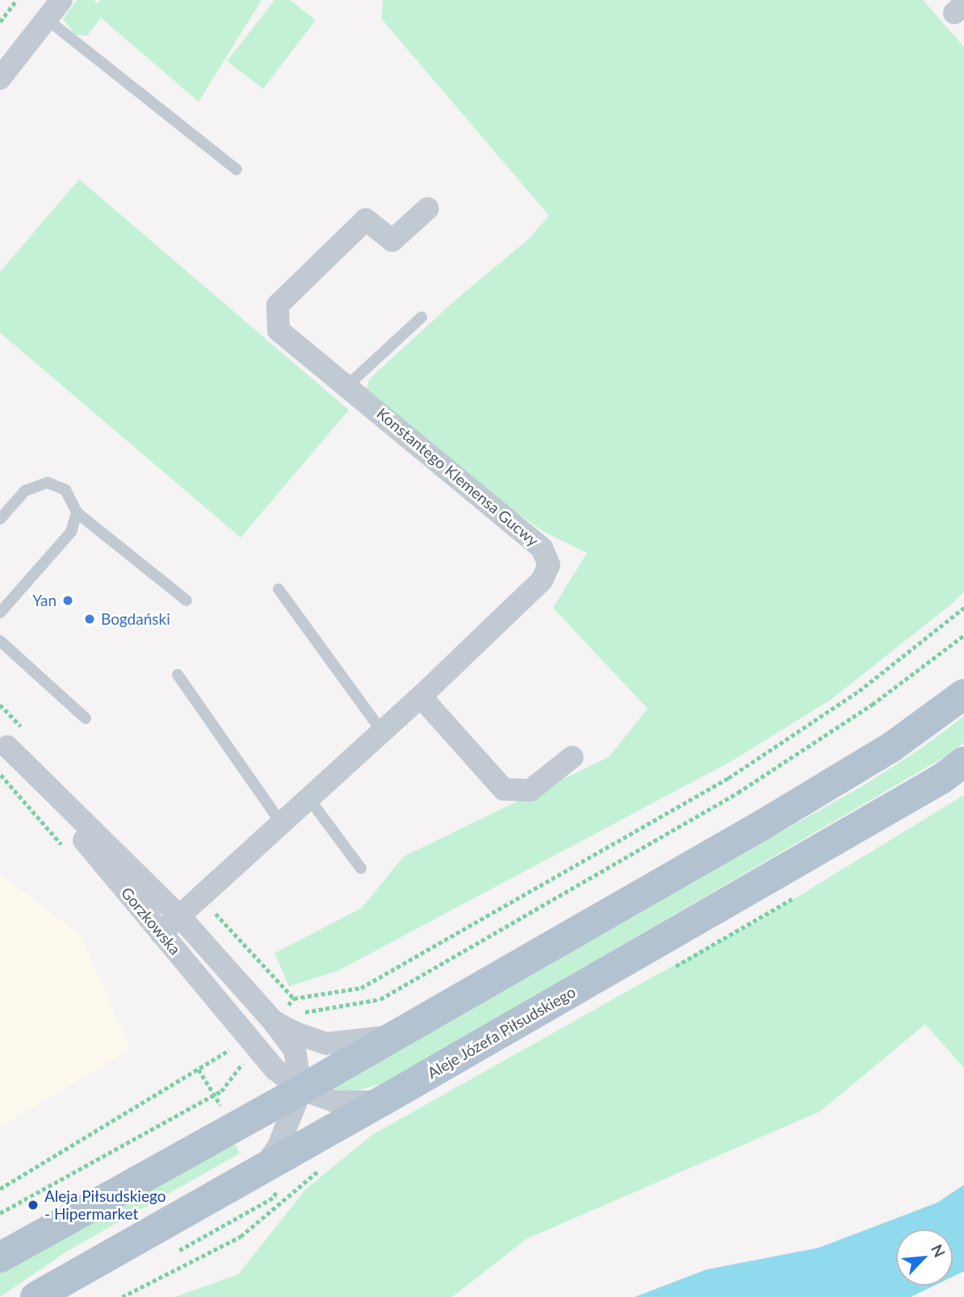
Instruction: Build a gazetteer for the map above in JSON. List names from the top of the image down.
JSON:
{
  "streets": {
    "main road": ["Aleje Józefa Piłsudskiego"],
    "street": ["Konstantego Klemensa Gucwy", "Gorzkowska"]
  },
  "crossings": [
    ["Konstantego Klemensa Gucwy", "Gorzkowska"],
    ["Gorzkowska", "Aleje Józefa Piłsudskiego"]
  ],
  "places": ["Yan", "Bogdański", "Aleja Piłsudskiego - Hipermarket"],
  "north": "top right"
}
